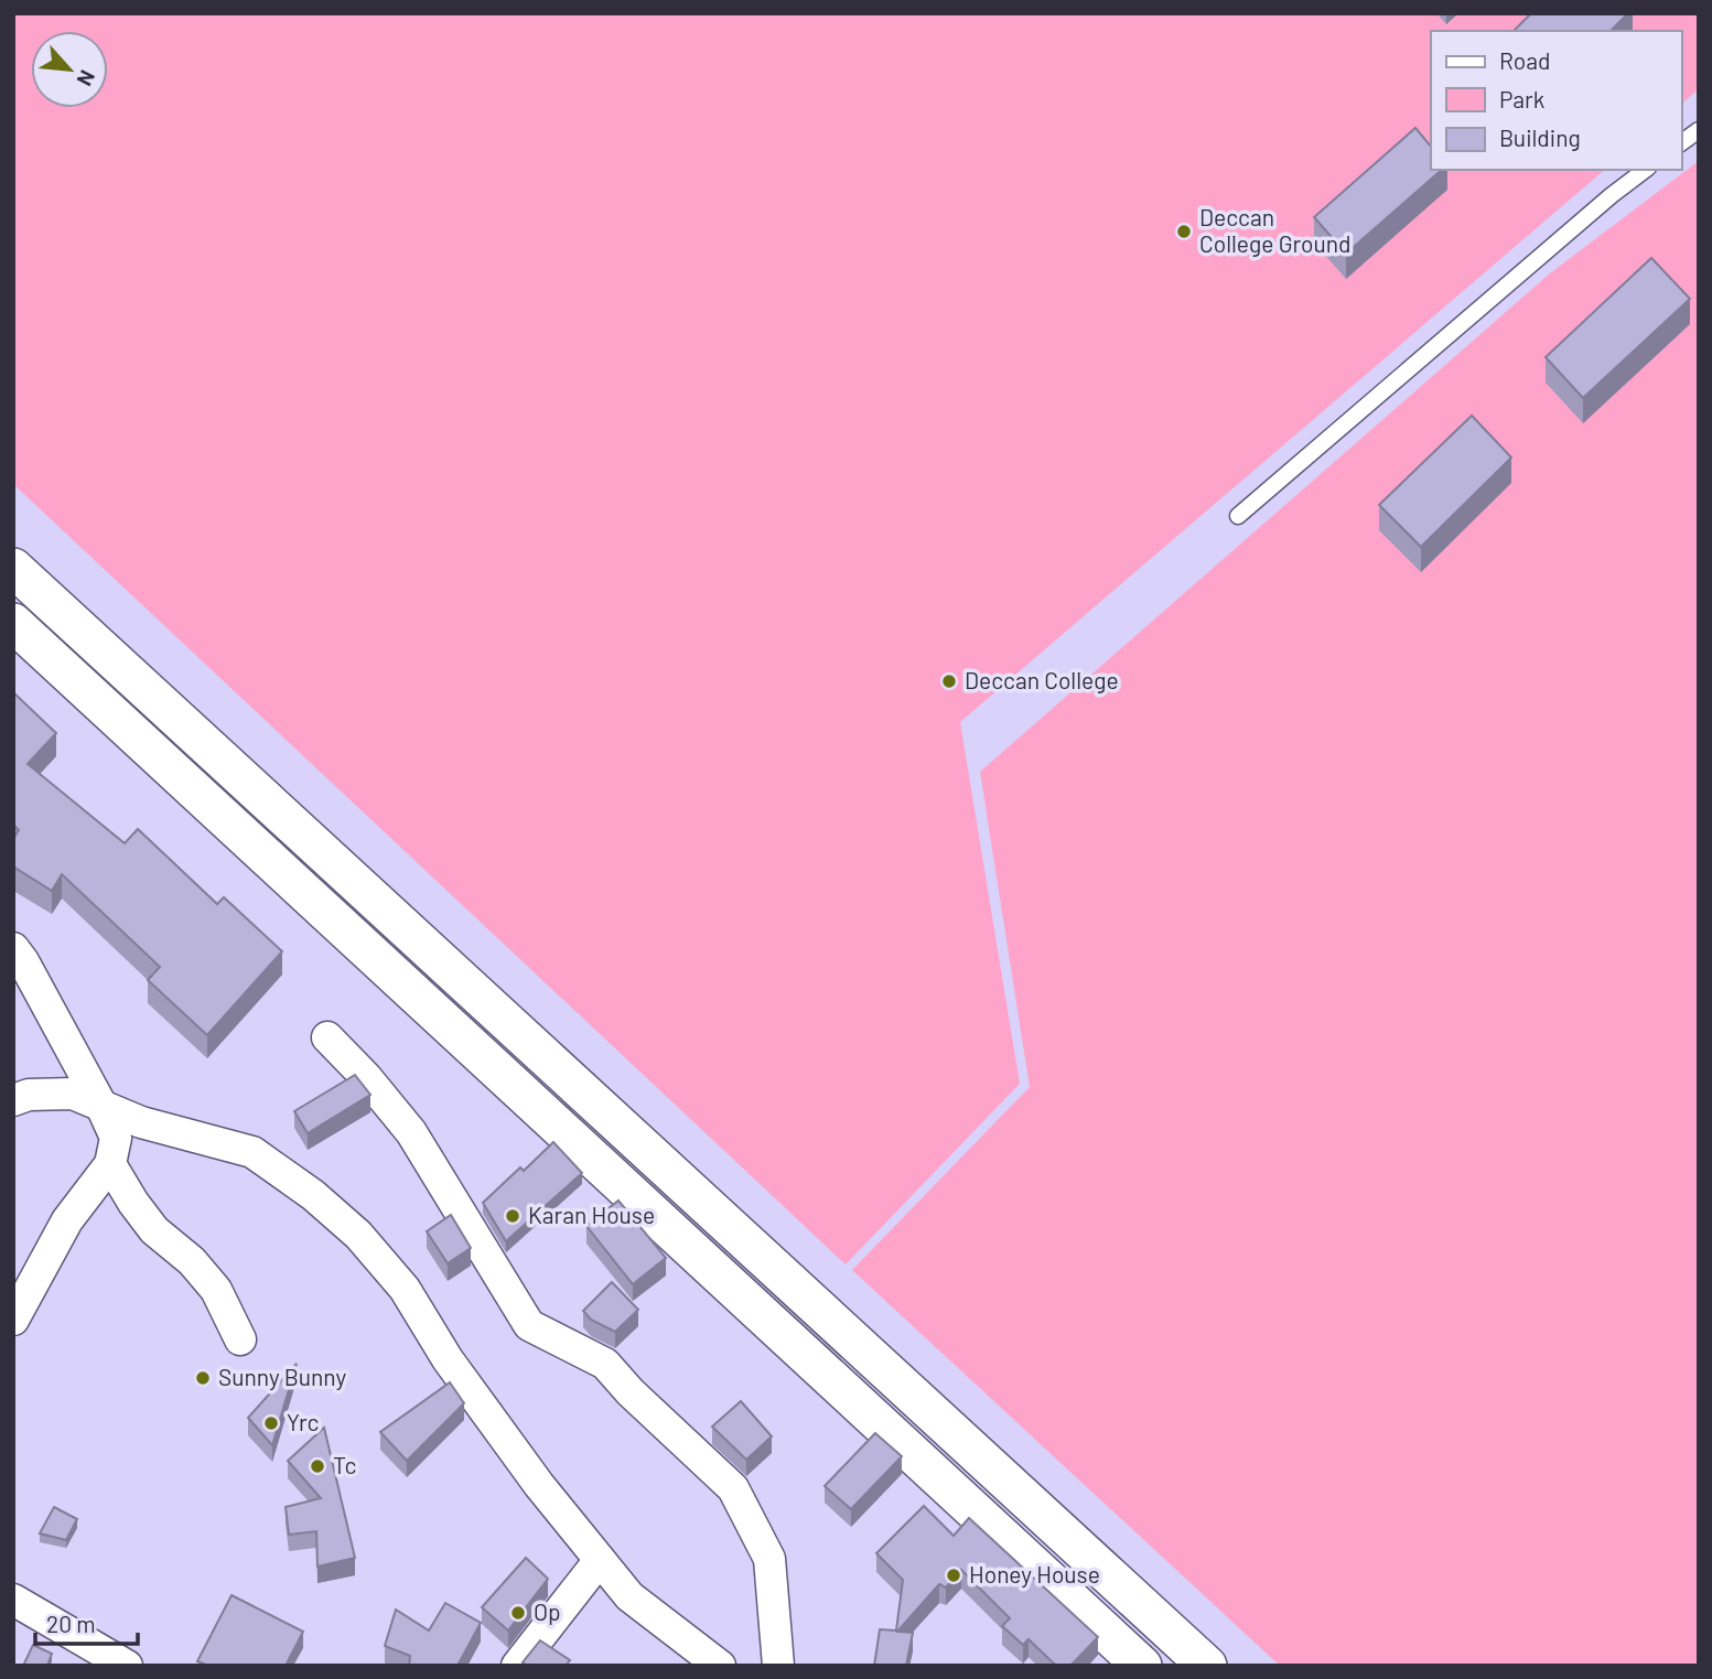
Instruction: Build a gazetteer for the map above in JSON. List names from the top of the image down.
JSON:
{
  "places": [
    "Deccan College Ground",
    "Deccan College",
    "Karan House",
    "Sunny Bunny",
    "Yrc",
    "Tc",
    "Honey House",
    "Op"
  ],
  "legend": ["Road", "Park", "Building"],
  "scale_bar": "20 m",
  "north": "bottom right"
}
